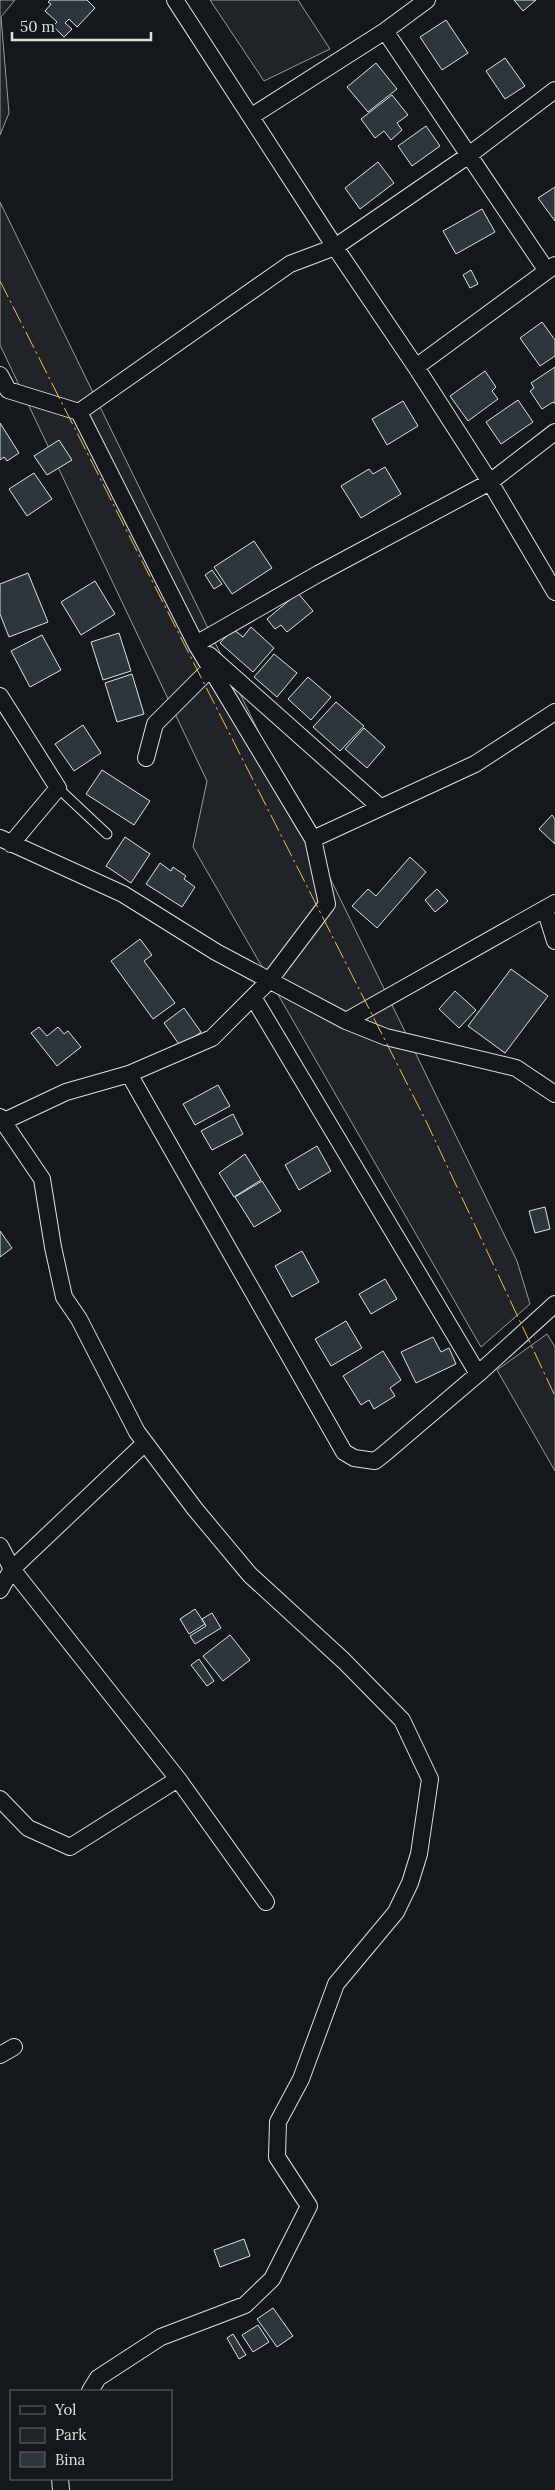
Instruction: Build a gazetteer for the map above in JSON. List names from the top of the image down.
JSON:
{
  "legend": ["Yol", "Park", "Bina"],
  "scale_bar": "50 m"
}
